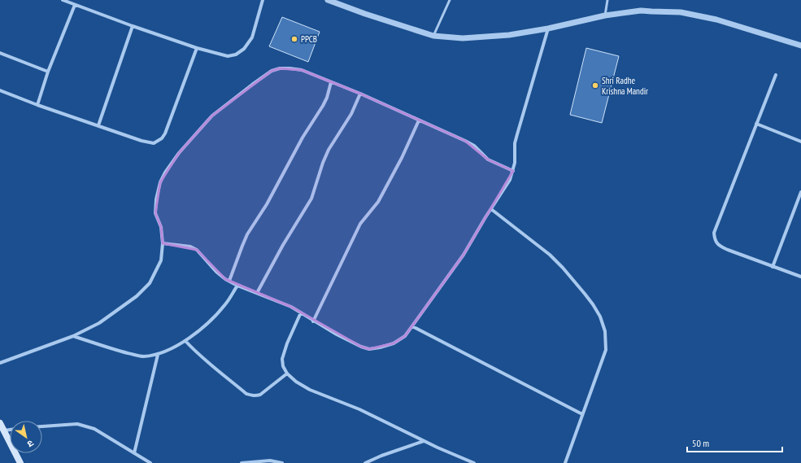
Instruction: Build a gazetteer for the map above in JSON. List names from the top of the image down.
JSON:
{
  "places": ["PPCB", "Shri Radhe Krishna Mandir"],
  "scale_bar": "50 m",
  "north": "bottom right"
}
